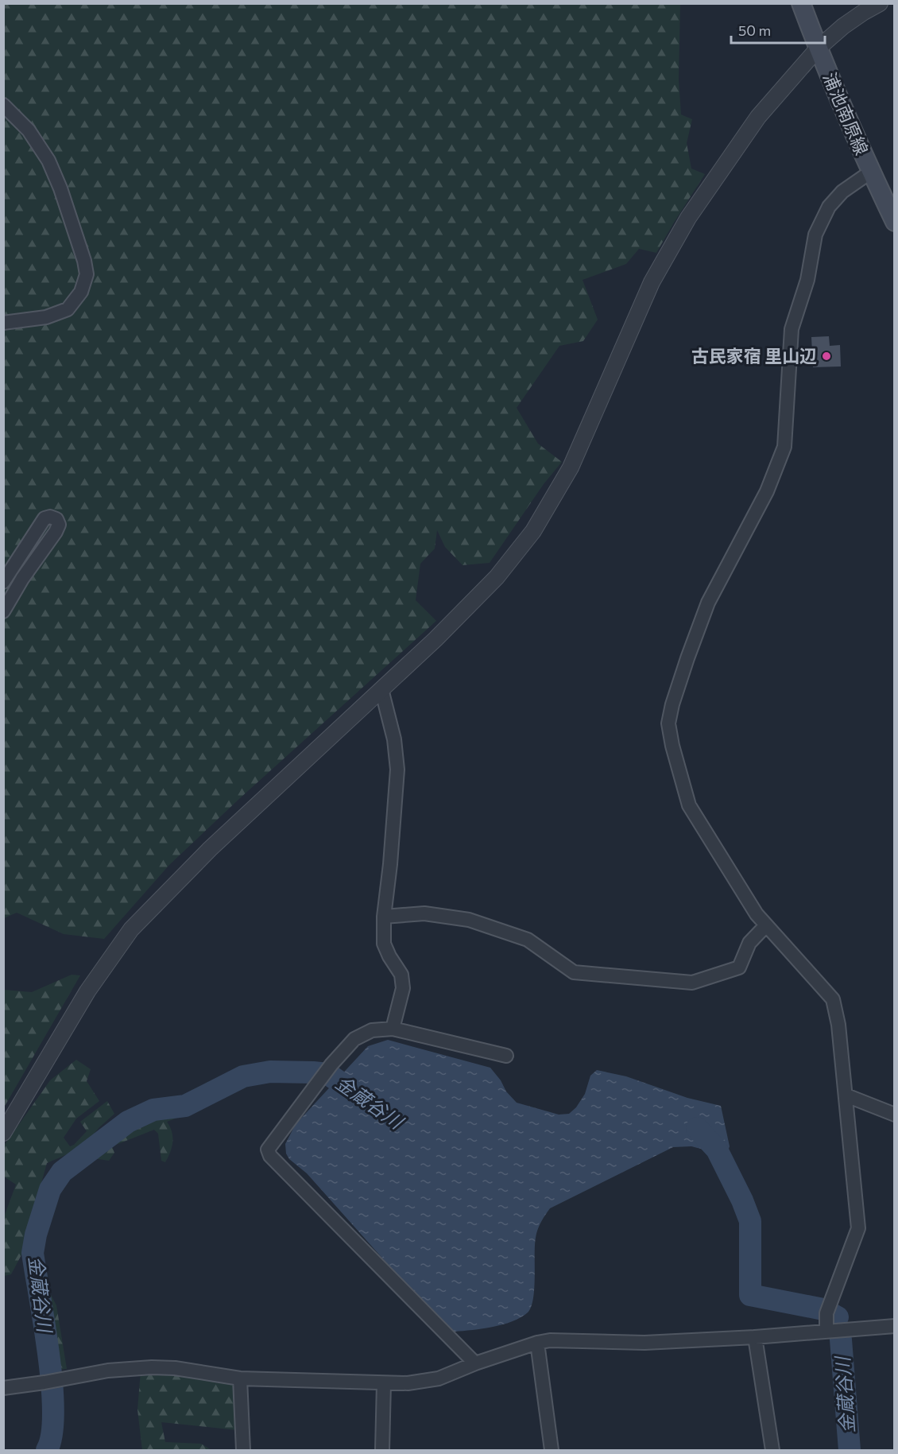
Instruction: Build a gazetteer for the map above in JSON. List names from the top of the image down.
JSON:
{
  "streets": {
    "main road": ["浦池南原線"]
  },
  "water": ["金蔵谷川"],
  "places": ["古民家宿 里山辺"],
  "scale_bar": "50 m"
}
